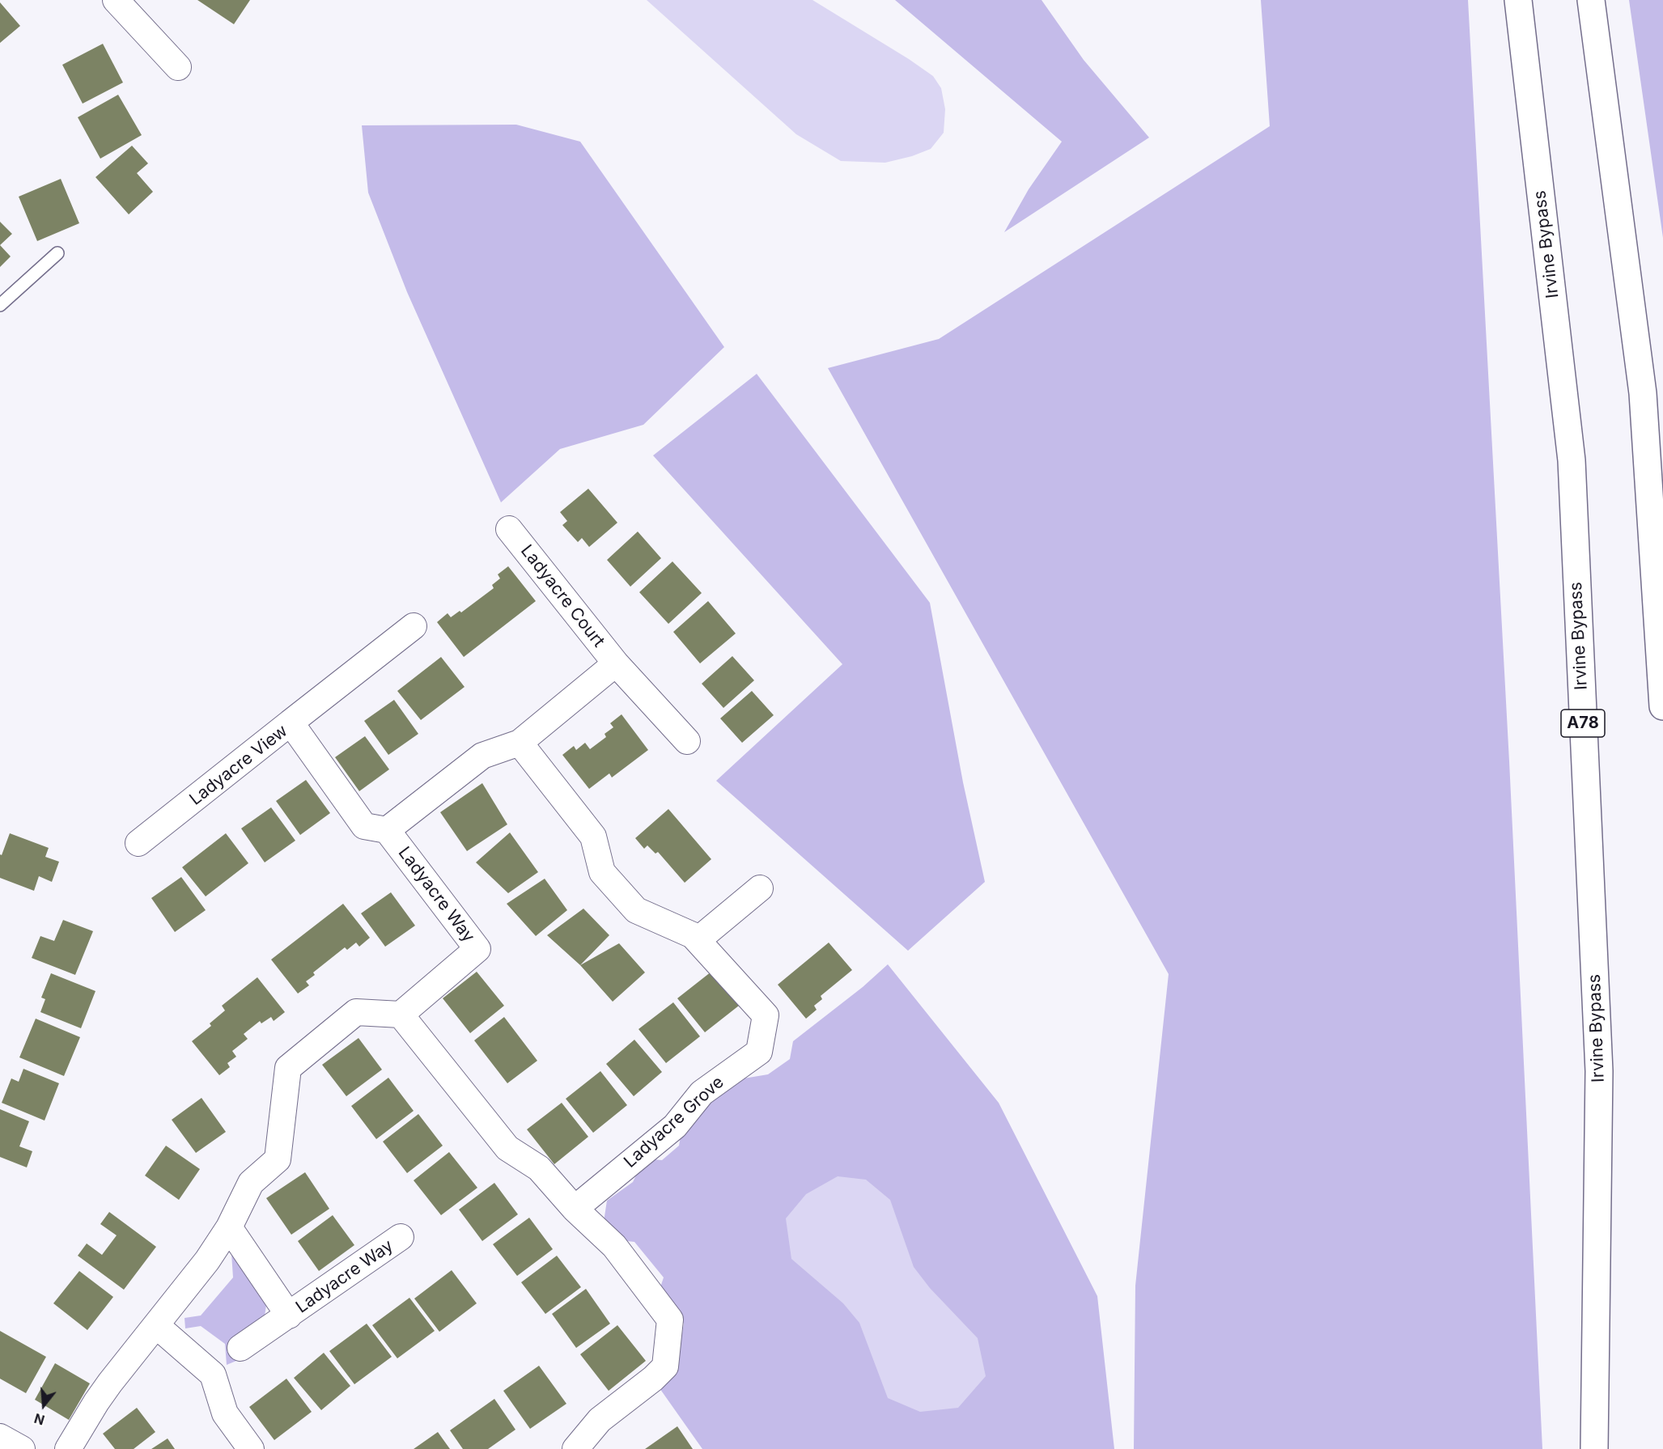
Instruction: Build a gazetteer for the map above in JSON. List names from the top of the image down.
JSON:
{
  "streets": {
    "highway": ["Irvine Bypass", "A78"],
    "street": [
      "Ladyacre Court",
      "Ladyacre View",
      "Ladyacre Way",
      "Ladyacre Grove"
    ]
  },
  "crossings": [
    ["Ladyacre Court", "Ladyacre View"],
    ["Ladyacre Court", "Ladyacre Way"],
    ["Ladyacre Court", "Ladyacre Grove"],
    ["Ladyacre View", "Ladyacre Way"]
  ],
  "north": "bottom"
}
